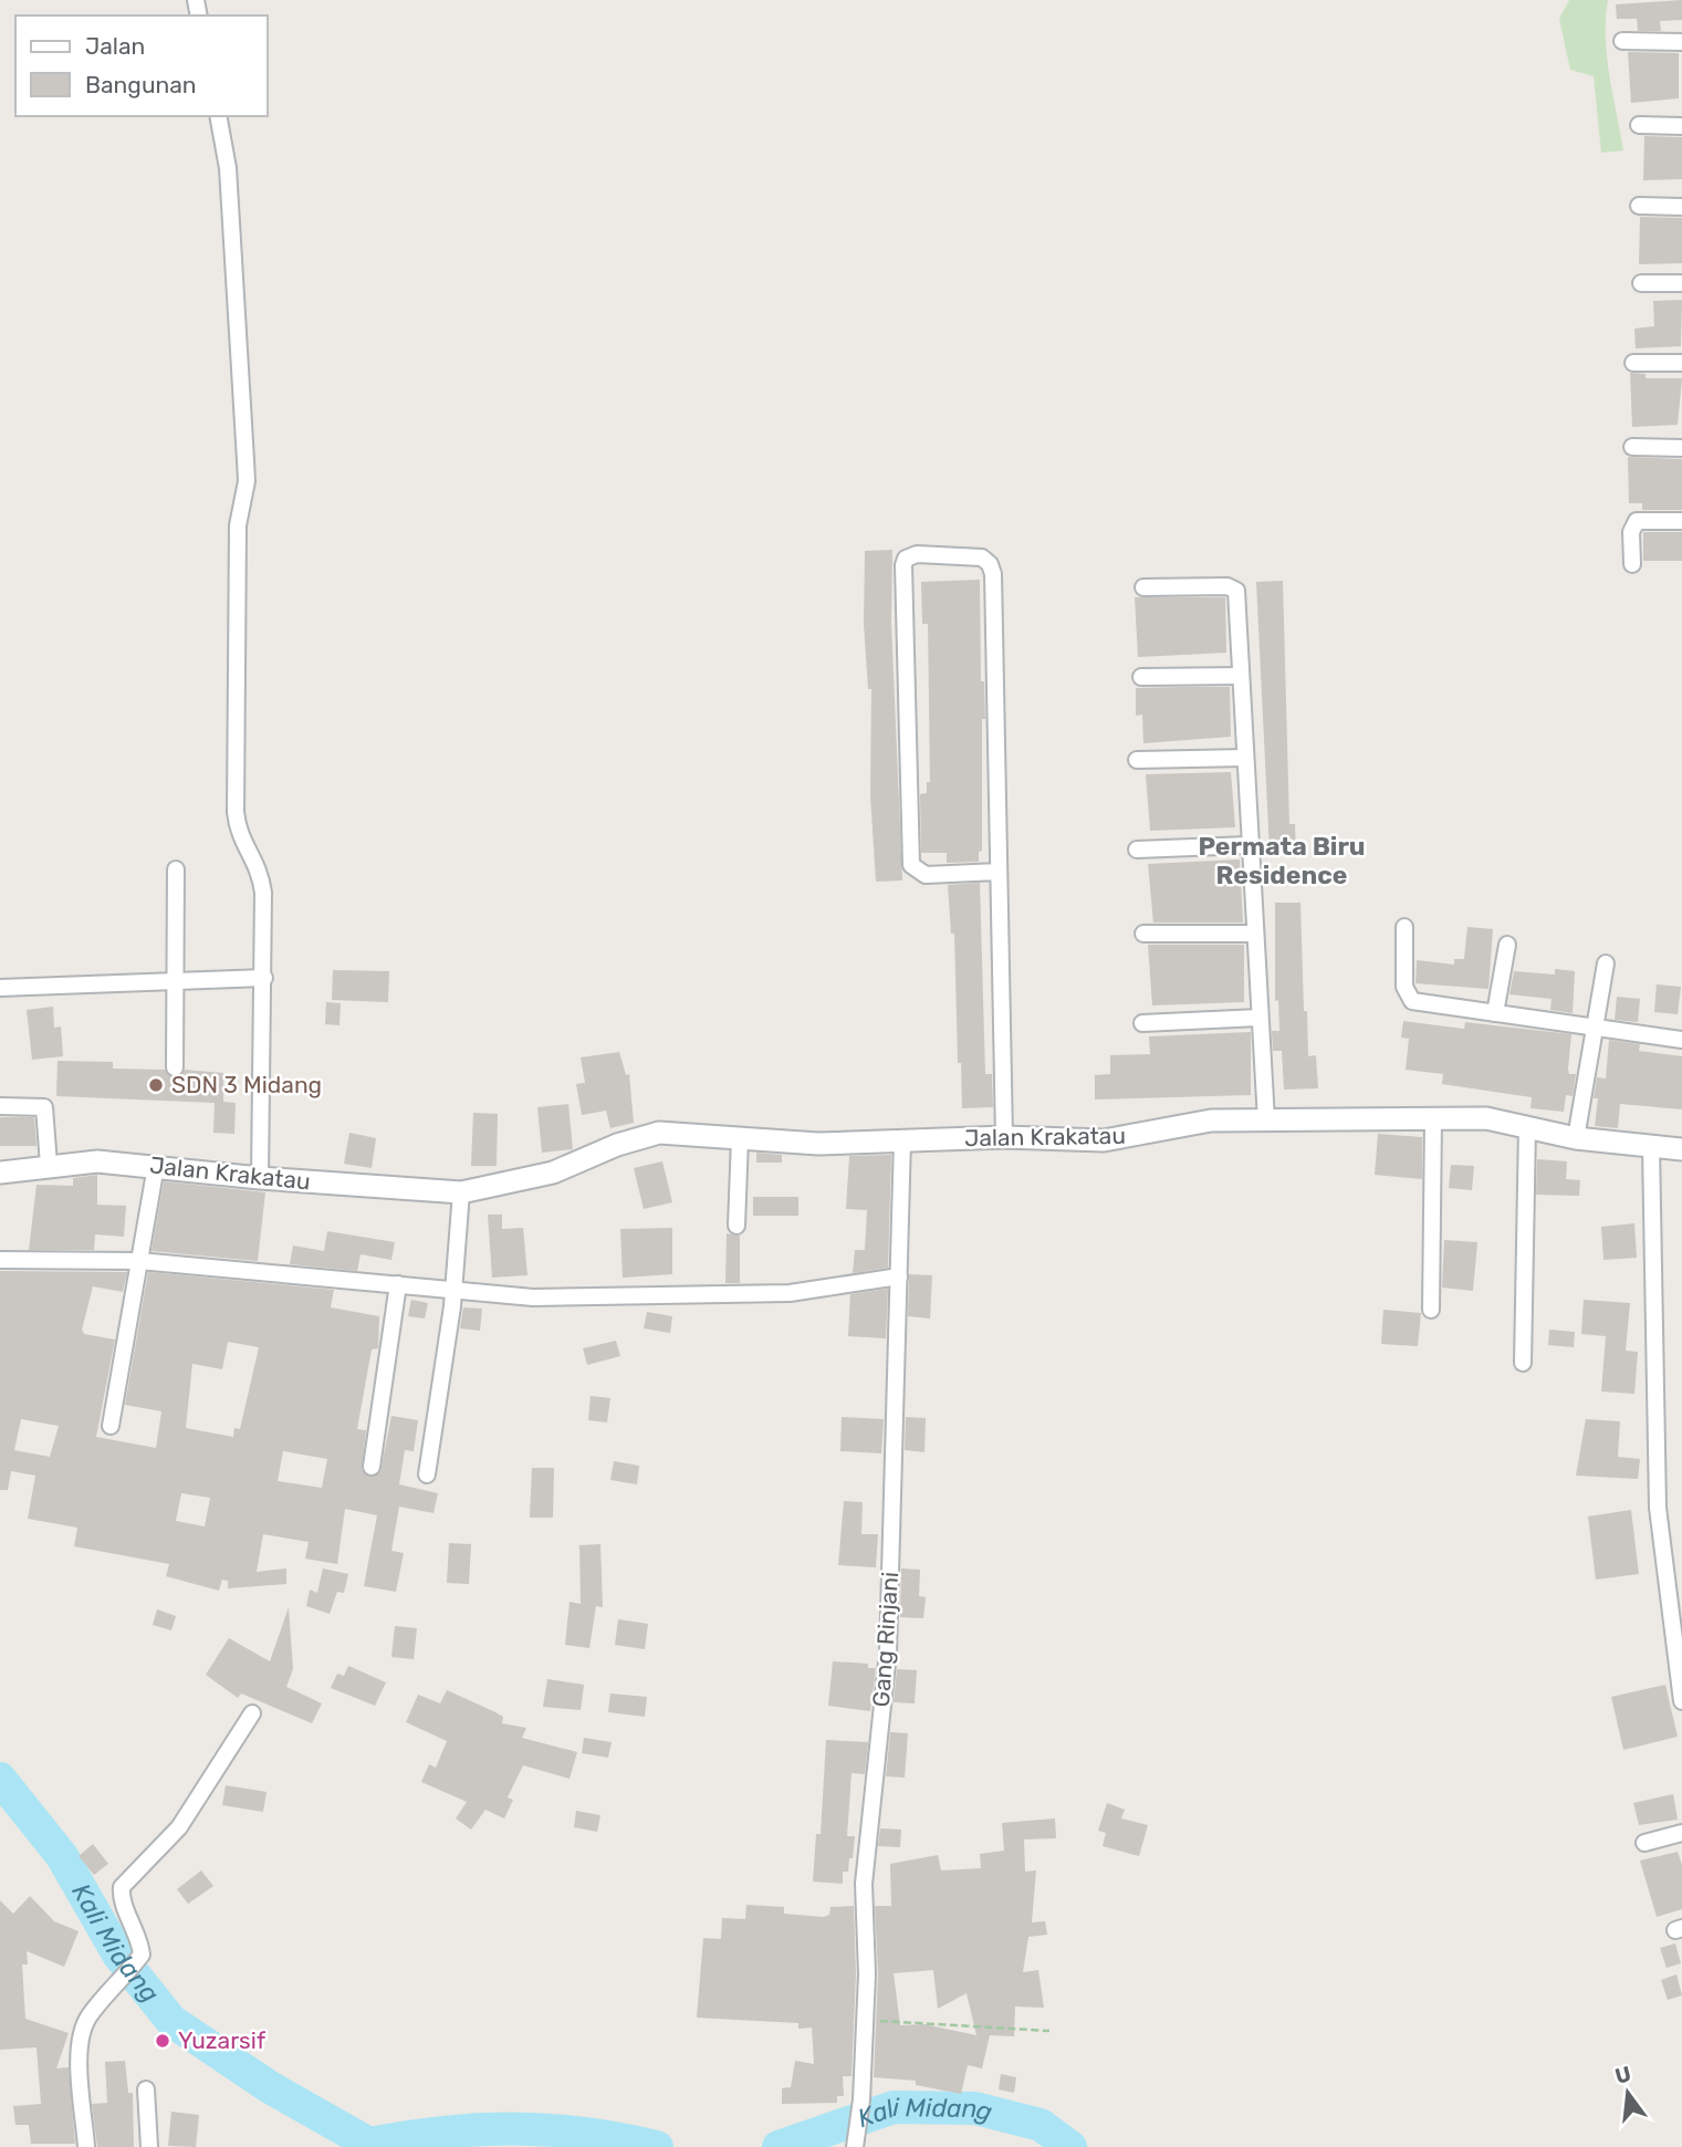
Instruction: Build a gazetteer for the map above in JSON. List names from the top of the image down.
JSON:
{
  "streets": {
    "street": ["Jalan Krakatau", "Gang Rinjani"]
  },
  "crossings": [
    ["Jalan Krakatau", "Gang Rinjani"]
  ],
  "districts": ["Permata Biru Residence"],
  "water": ["Kali Midang"],
  "places": ["SDN 3 Midang", "Yuzarsif"],
  "legend": ["Jalan", "Bangunan"],
  "north": "top"
}
